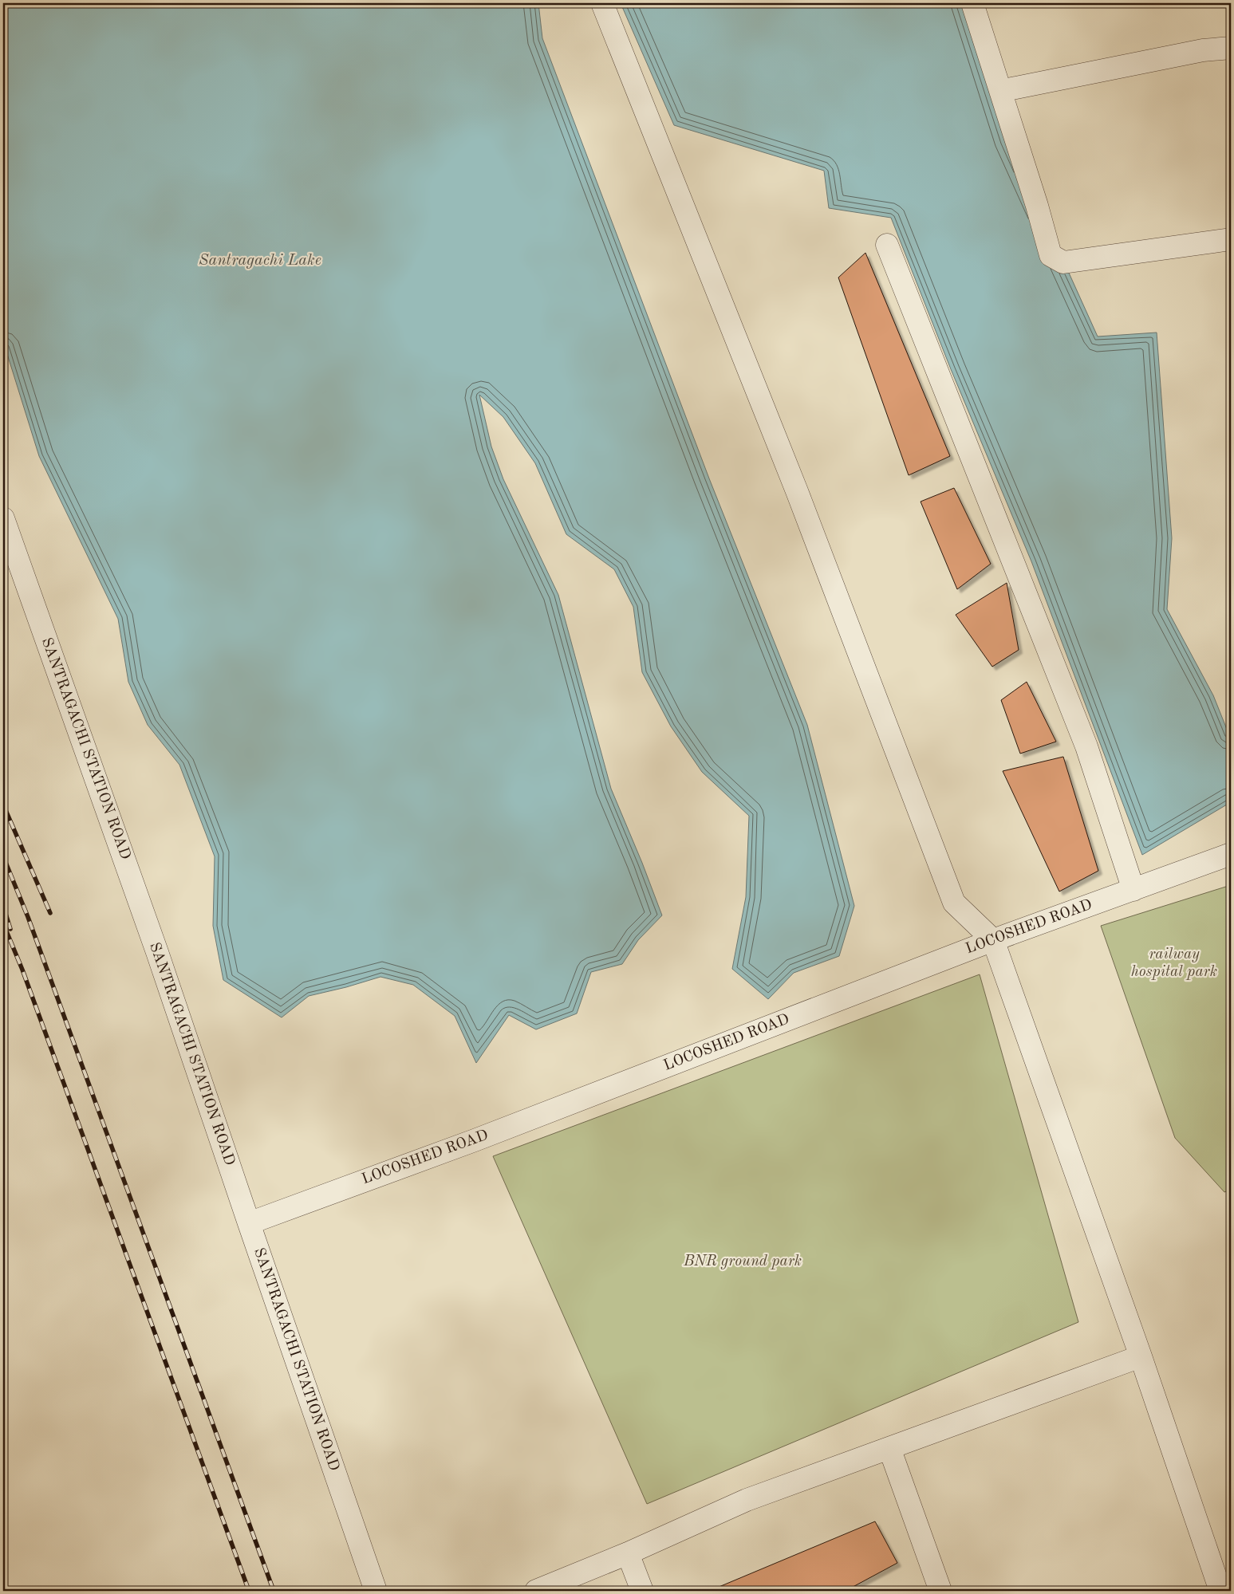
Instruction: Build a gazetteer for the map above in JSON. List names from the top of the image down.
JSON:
{
  "streets": {
    "street": ["SANTRAGACHI STATION ROAD", "LOCOSHED ROAD"]
  },
  "crossings": [
    ["SANTRAGACHI STATION ROAD", "LOCOSHED ROAD"]
  ],
  "water": ["Santragachi Lake"],
  "parks": ["railway hospital park", "BNR ground park"]
}
